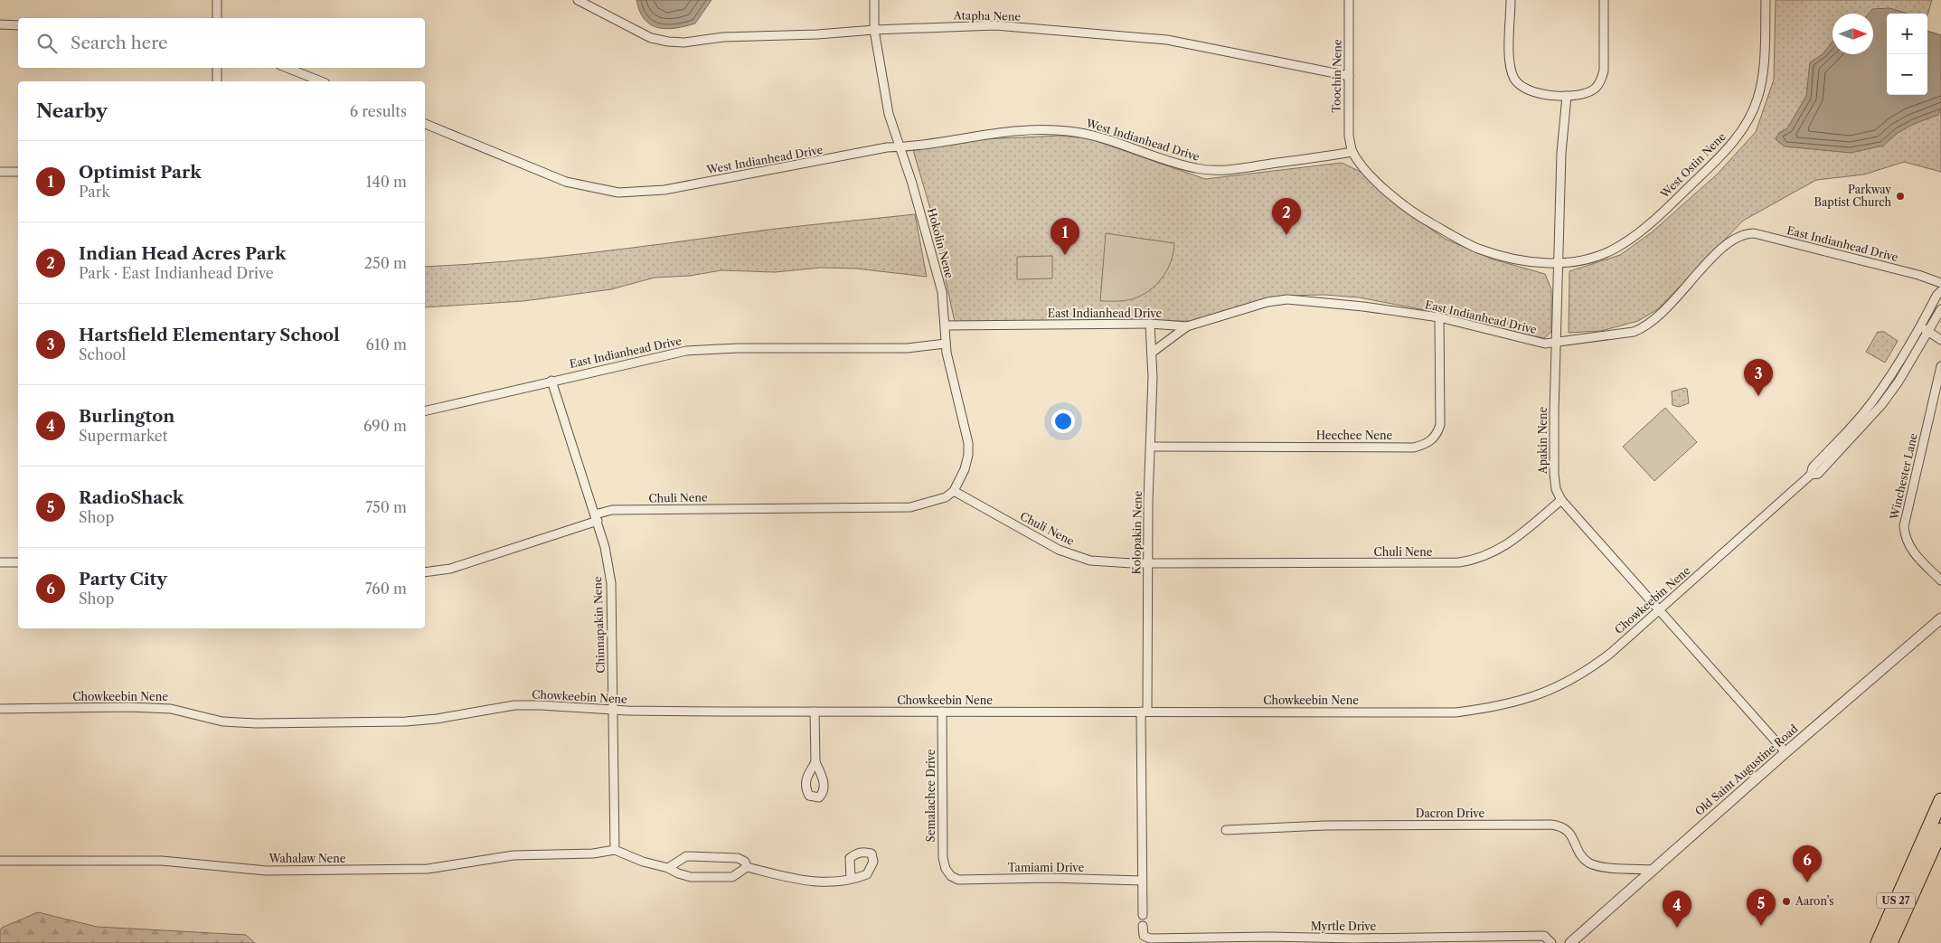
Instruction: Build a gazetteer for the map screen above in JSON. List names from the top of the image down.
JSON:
{
  "streets": {
    "main road": ["US 27"],
    "street": [
      "Atapha Nene",
      "Toochin Nene",
      "West Indianhead Drive",
      "West Ostin Nene",
      "Hokolin Nene",
      "East Indianhead Drive",
      "Heechee Nene",
      "Apakin Nene",
      "Winchester Lane",
      "Chuli Nene",
      "Kolopakin Nene",
      "Chowkeebin Nene",
      "Chinnapakin Nene",
      "Old Saint Augustine Road",
      "Semalachee Drive",
      "Dacron Drive",
      "Wahalaw Nene",
      "Tamiami Drive",
      "Myrtle Drive"
    ]
  },
  "crossings": [
    ["Atapha Nene", "Toochin Nene"],
    ["Atapha Nene", "Hokolin Nene"],
    ["Toochin Nene", "West Indianhead Drive"],
    ["West Indianhead Drive", "Hokolin Nene"],
    ["West Ostin Nene", "Apakin Nene"],
    ["Hokolin Nene", "East Indianhead Drive"],
    ["Hokolin Nene", "Chuli Nene"],
    ["East Indianhead Drive", "Heechee Nene"],
    ["East Indianhead Drive", "Apakin Nene"],
    ["East Indianhead Drive", "Kolopakin Nene"],
    ["East Indianhead Drive", "Chinnapakin Nene"],
    ["Heechee Nene", "Kolopakin Nene"],
    ["Apakin Nene", "Chuli Nene"],
    ["Apakin Nene", "Chowkeebin Nene"],
    ["Apakin Nene", "Old Saint Augustine Road"],
    ["Chuli Nene", "Kolopakin Nene"],
    ["Chuli Nene", "Chinnapakin Nene"],
    ["Kolopakin Nene", "Chowkeebin Nene"],
    ["Kolopakin Nene", "Tamiami Drive"],
    ["Chowkeebin Nene", "Chinnapakin Nene"],
    ["Chowkeebin Nene", "Semalachee Drive"],
    ["Chinnapakin Nene", "Wahalaw Nene"],
    ["Old Saint Augustine Road", "Dacron Drive"],
    ["Semalachee Drive", "Tamiami Drive"]
  ],
  "places": ["Parkway Baptist Church", "Aaron's"],
  "north": "right",
  "page": {
    "map_buttons": ["+", "−"],
    "search": "Search here",
    "heading": ["Nearby", "6 results"],
    "list": [
      {
        "mark": "1",
        "name": "Optimist Park",
        "note": "Park",
        "value": "140 m"
      },
      {
        "mark": "2",
        "name": "Indian Head Acres Park",
        "note": "Park · East Indianhead Drive",
        "value": "250 m"
      },
      {
        "mark": "3",
        "name": "Hartsfield Elementary School",
        "note": "School",
        "value": "610 m"
      },
      {
        "mark": "4",
        "name": "Burlington",
        "note": "Supermarket",
        "value": "690 m"
      },
      {
        "mark": "5",
        "name": "RadioShack",
        "note": "Shop",
        "value": "750 m"
      },
      {
        "mark": "6",
        "name": "Party City",
        "note": "Shop",
        "value": "760 m"
      }
    ],
    "pins": [
      "2",
      "1",
      "3",
      "6",
      "5",
      "4"
    ]
  }
}
